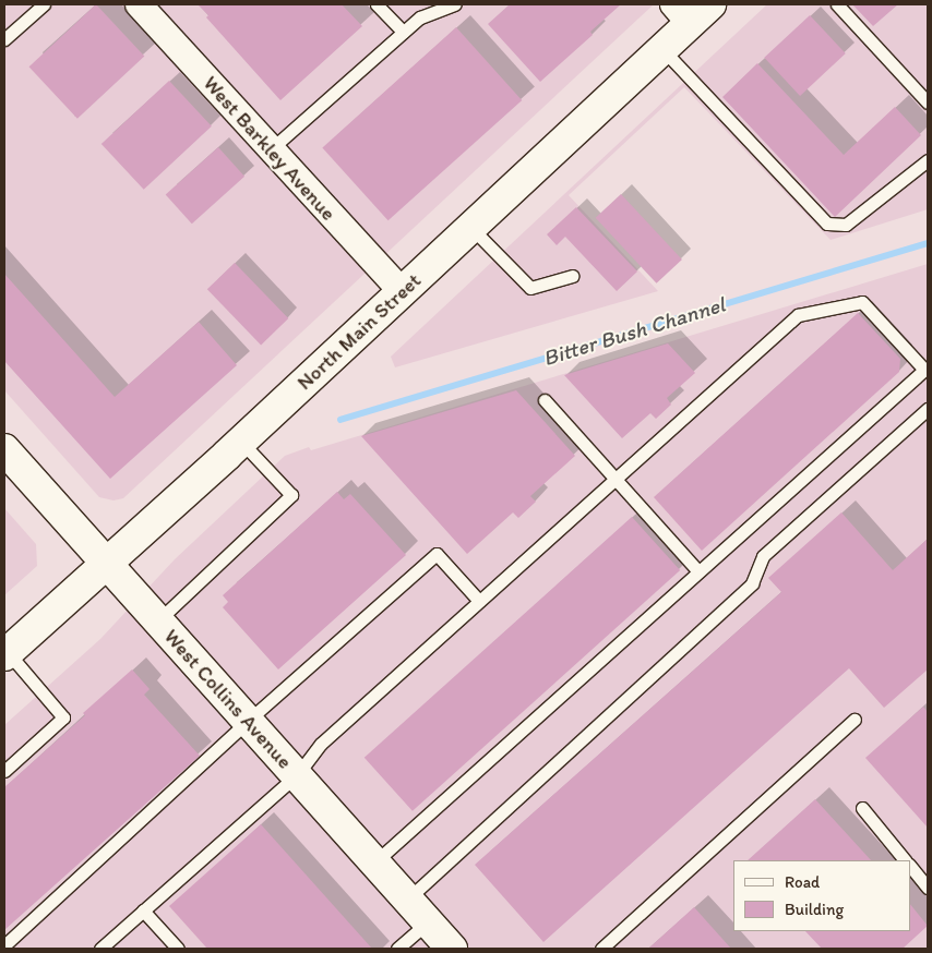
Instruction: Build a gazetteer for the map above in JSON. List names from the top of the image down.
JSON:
{
  "streets": {
    "main road": ["North Main Street", "West Collins Avenue"],
    "street": ["West Barkley Avenue"]
  },
  "crossings": [
    ["West Barkley Avenue", "North Main Street"],
    ["North Main Street", "West Collins Avenue"]
  ],
  "water": ["Bitter Bush Channel"],
  "legend": ["Road", "Building"]
}
